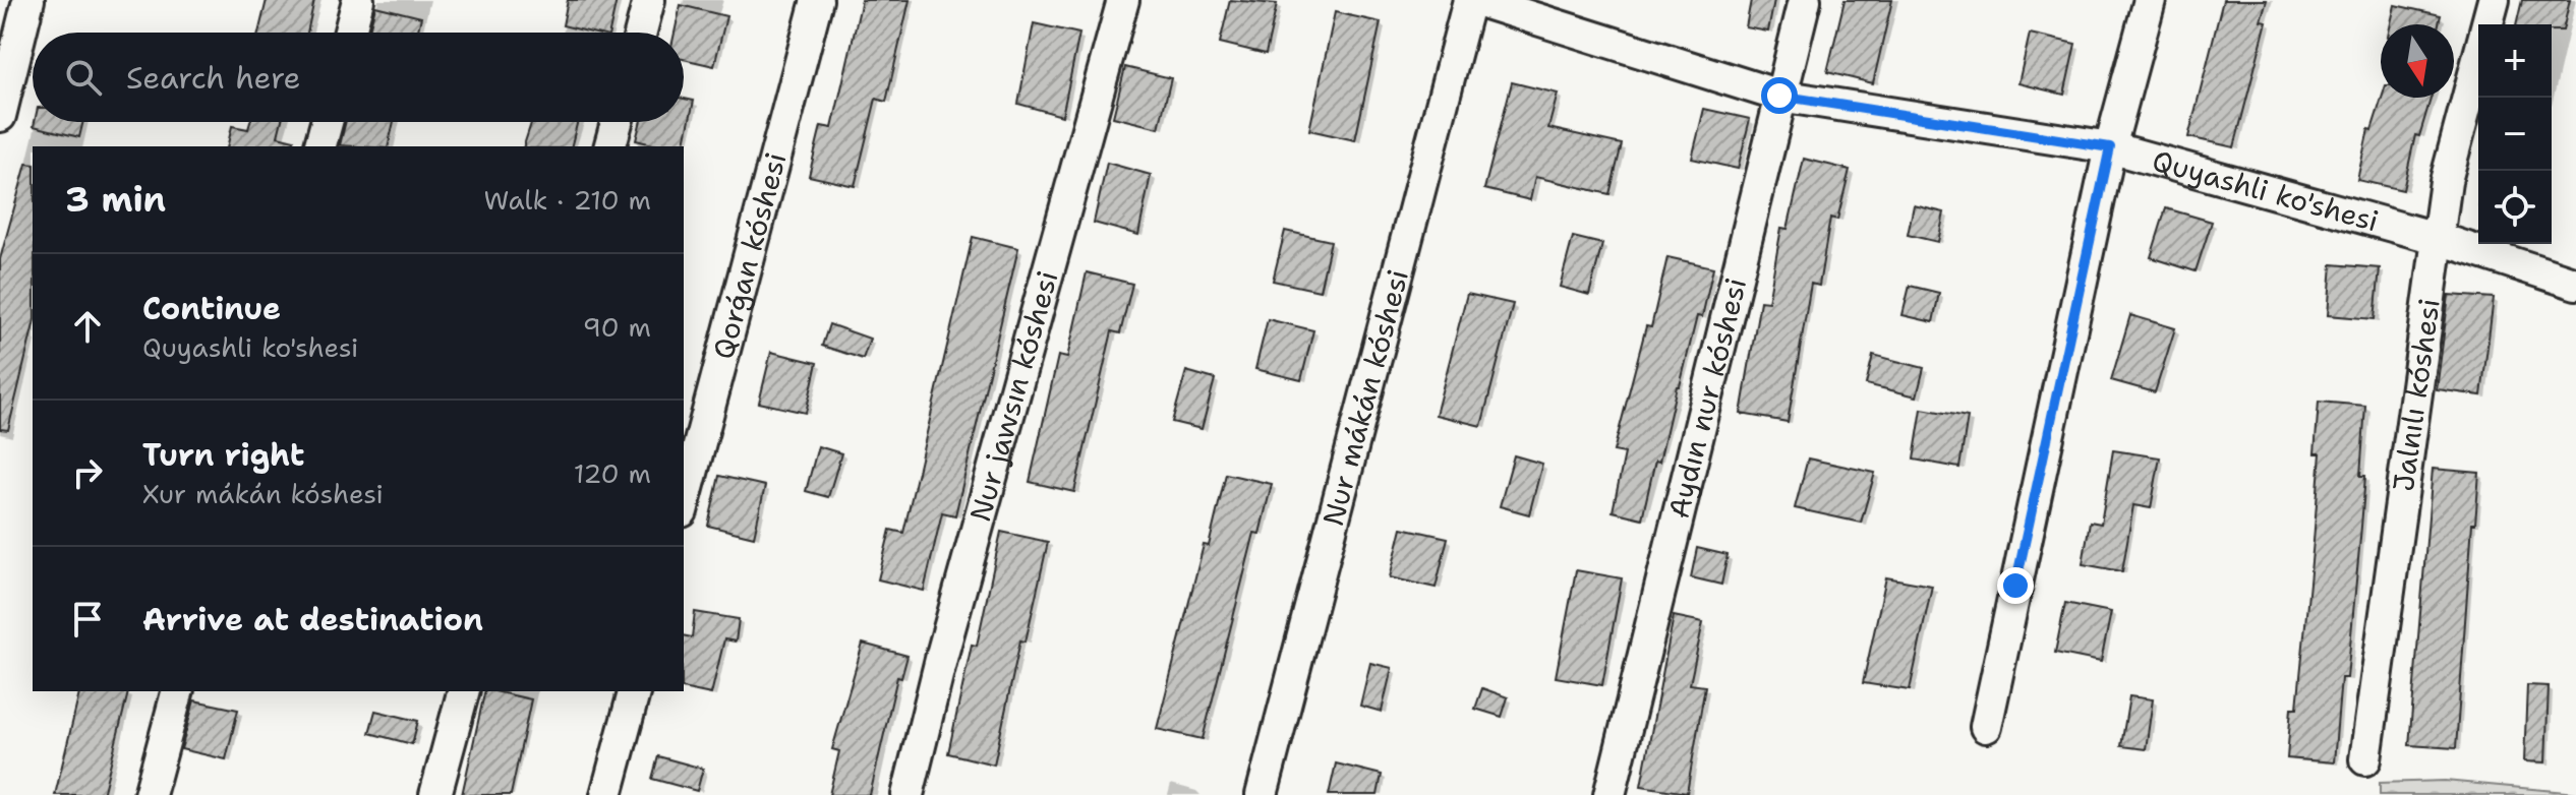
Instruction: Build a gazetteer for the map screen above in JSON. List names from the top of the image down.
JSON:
{
  "streets": {
    "street": [
      "Quyashli ko'shesi",
      "Qorǵan kóshesi",
      "Jalnılı kóshesi",
      "Nur jawsın kóshesi",
      "Nur mákán kóshesi",
      "Aydın nur kóshesi"
    ]
  },
  "crossings": [
    ["Quyashli ko'shesi", "Jalnılı kóshesi"],
    ["Quyashli ko'shesi", "Aydın nur kóshesi"]
  ],
  "north": "bottom",
  "page": {
    "map_buttons": ["+", "−"],
    "search": "Search here",
    "heading": ["3 min", "Walk · 210 m"],
    "list": [
      ["Continue", "Quyashli ko'shesi", "90 m"],
      ["Turn right", "Xur mákán kóshesi", "120 m"],
      "Arrive at destination"
    ]
  }
}
